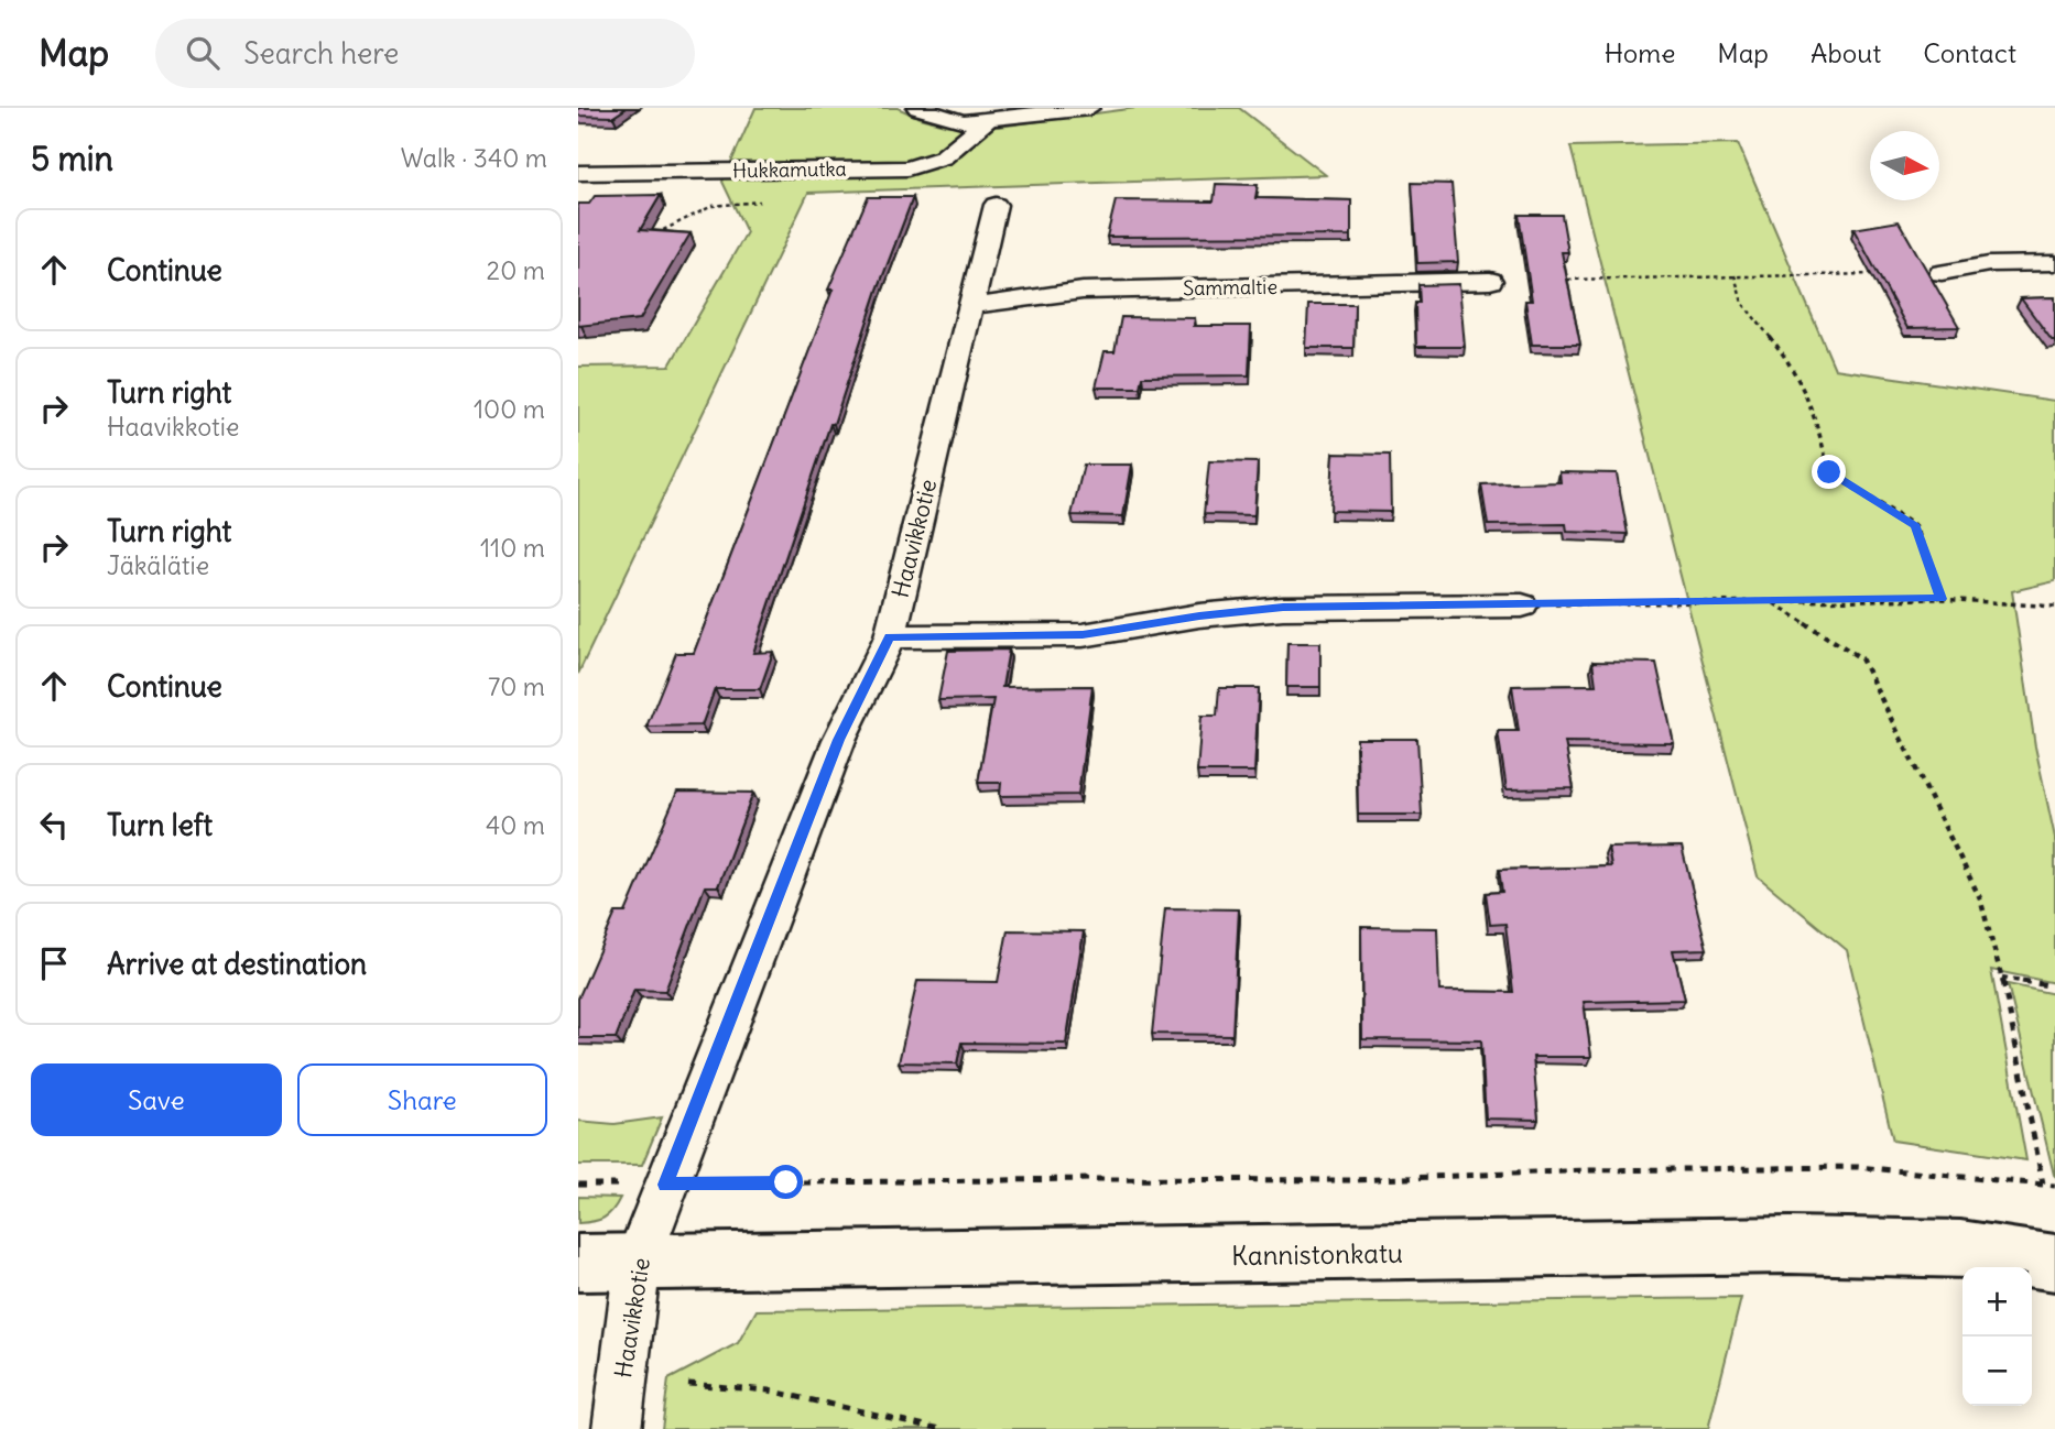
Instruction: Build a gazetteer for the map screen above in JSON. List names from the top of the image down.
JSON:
{
  "streets": {
    "street": [
      "Hukkamutka",
      "Sammaltie",
      "Haavikkotie",
      "Kannistonkatu"
    ]
  },
  "crossings": [
    ["Sammaltie", "Haavikkotie"],
    ["Haavikkotie", "Kannistonkatu"]
  ],
  "north": "right",
  "page": {
    "header": "Map",
    "search": "Search here",
    "nav": [
      "Home",
      "Map",
      "About",
      "Contact"
    ],
    "heading": ["5 min", "Walk · 340 m"],
    "list": [
      ["Continue", "20 m"],
      ["Turn right", "Haavikkotie", "100 m"],
      ["Turn right", "Jäkälätie", "110 m"],
      ["Continue", "70 m"],
      ["Turn left", "40 m"],
      "Arrive at destination"
    ],
    "buttons": ["Save", "Share"],
    "map_buttons": ["+", "−"]
  }
}
